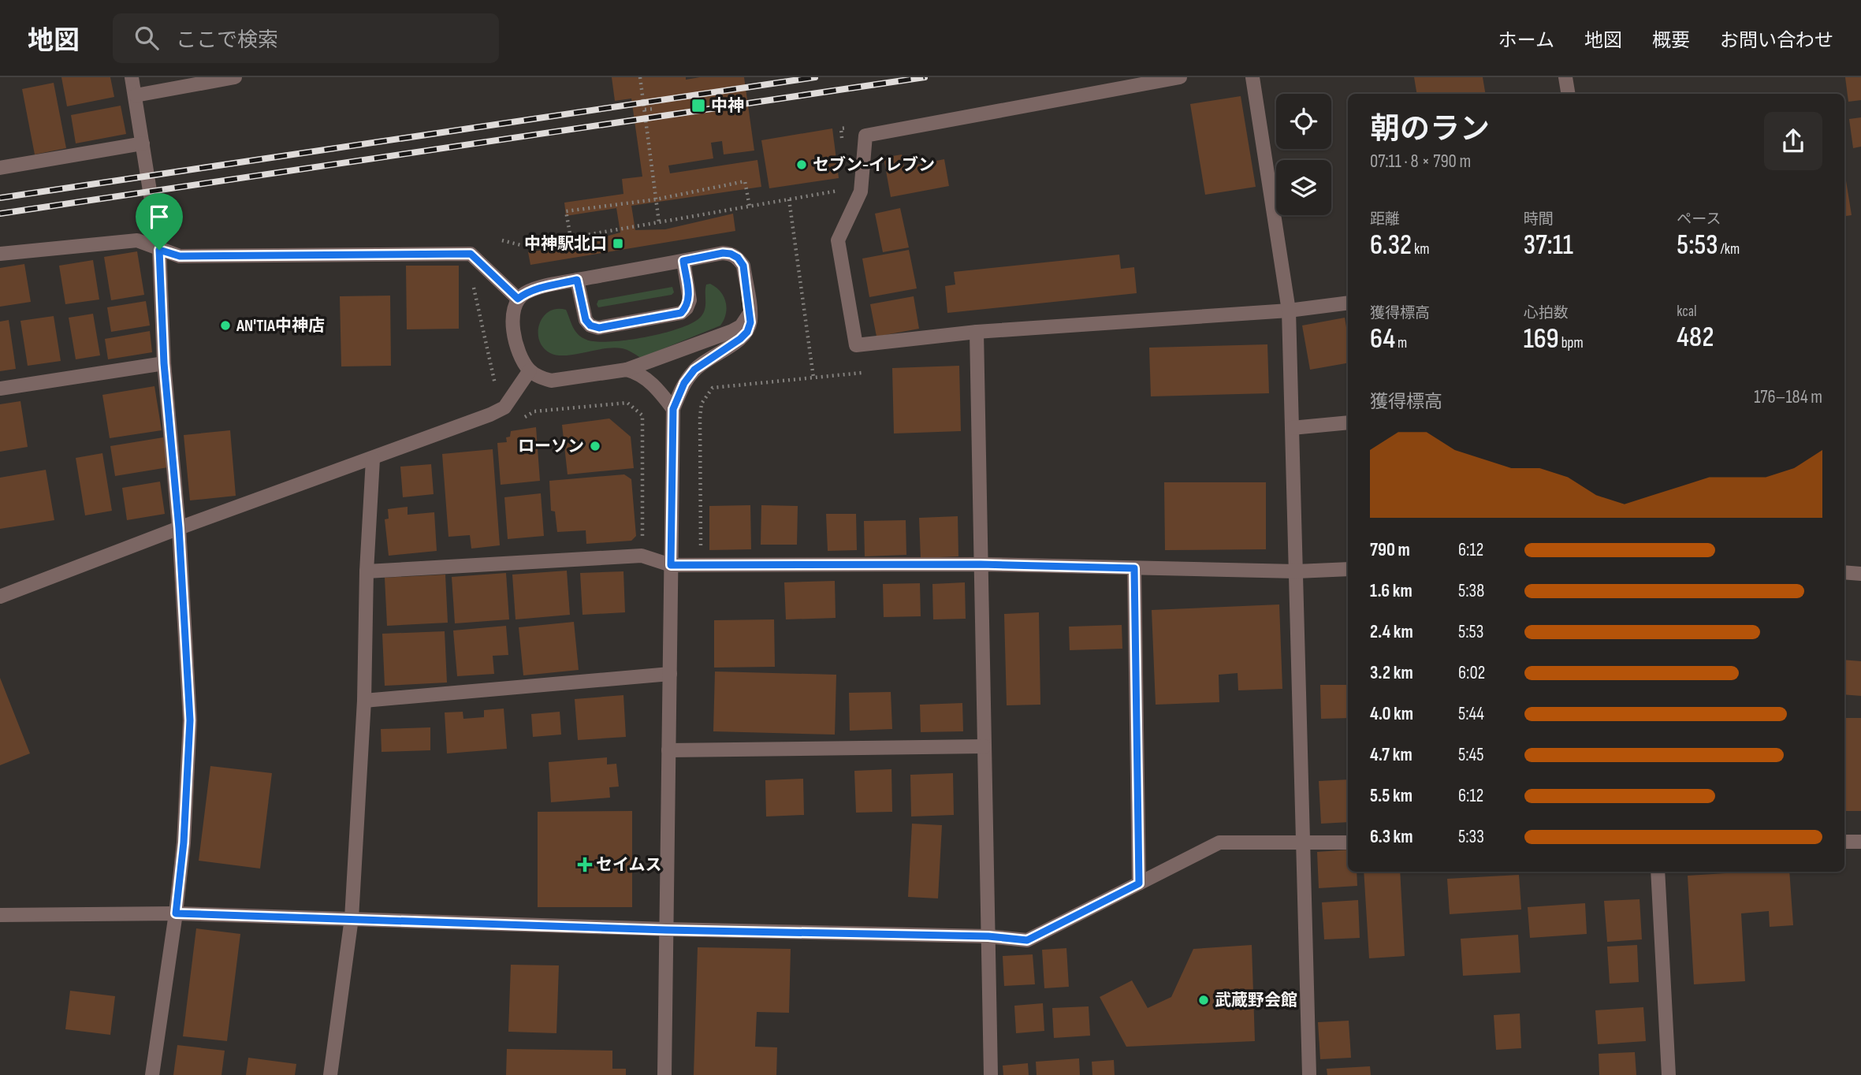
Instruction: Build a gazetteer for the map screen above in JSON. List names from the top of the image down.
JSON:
{
  "places": {
    "transit": ["中神", "中神駅北口"],
    "other": [
      "セブン-イレブン",
      "AN'TIA中神店",
      "ローソン",
      "武蔵野会館"
    ],
    "health": ["セイムス"]
  },
  "page": {
    "header": "地図",
    "search": "ここで検索",
    "nav": [
      "ホーム",
      "地図",
      "概要",
      "お問い合わせ"
    ],
    "heading": ["朝のラン", "07:11 · 8 × 790 m"],
    "stats": [
      ["距離", "6.32 km"],
      ["時間", "37:11"],
      ["ペース", "5:53 /km"],
      ["獲得標高", "64 m"],
      ["心拍数", "169 bpm"],
      ["kcal", "482"]
    ],
    "chart": ["獲得標高", "176–184 m"],
    "list": [
      {
        "name": "790 m",
        "note": "6:12"
      },
      {
        "name": "1.6 km",
        "note": "5:38"
      },
      {
        "name": "2.4 km",
        "note": "5:53"
      },
      {
        "name": "3.2 km",
        "note": "6:02"
      },
      {
        "name": "4.0 km",
        "note": "5:44"
      },
      {
        "name": "4.7 km",
        "note": "5:45"
      },
      {
        "name": "5.5 km",
        "note": "6:12"
      },
      {
        "name": "6.3 km",
        "note": "5:33"
      }
    ]
  }
}
